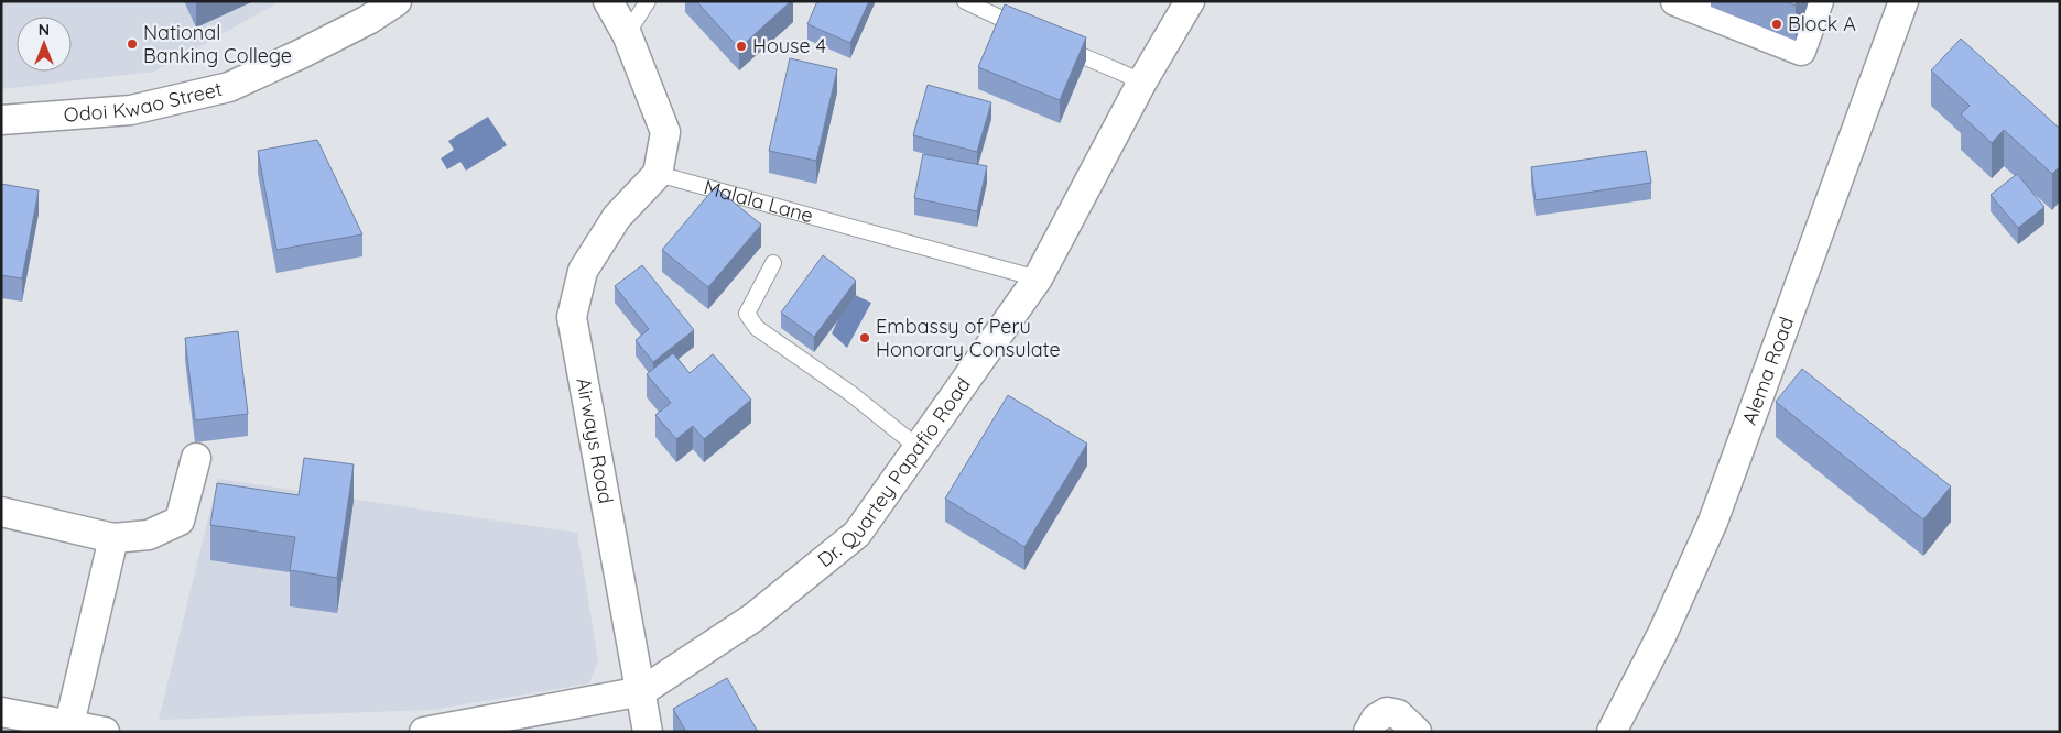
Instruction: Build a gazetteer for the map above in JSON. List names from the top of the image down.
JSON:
{
  "streets": {
    "street": [
      "Odoi Kwao Street",
      "Alema Road",
      "Airways Road",
      "Dr. Quartey Papafio Road"
    ],
    "lane": ["Malala Lane"]
  },
  "crossings": [
    ["Malala Lane", "Airways Road"],
    ["Malala Lane", "Dr. Quartey Papafio Road"],
    ["Airways Road", "Dr. Quartey Papafio Road"]
  ],
  "places": [
    "Block A",
    "National Banking College",
    "House 4",
    "Embassy of Peru Honorary Consulate"
  ],
  "north": "top"
}
